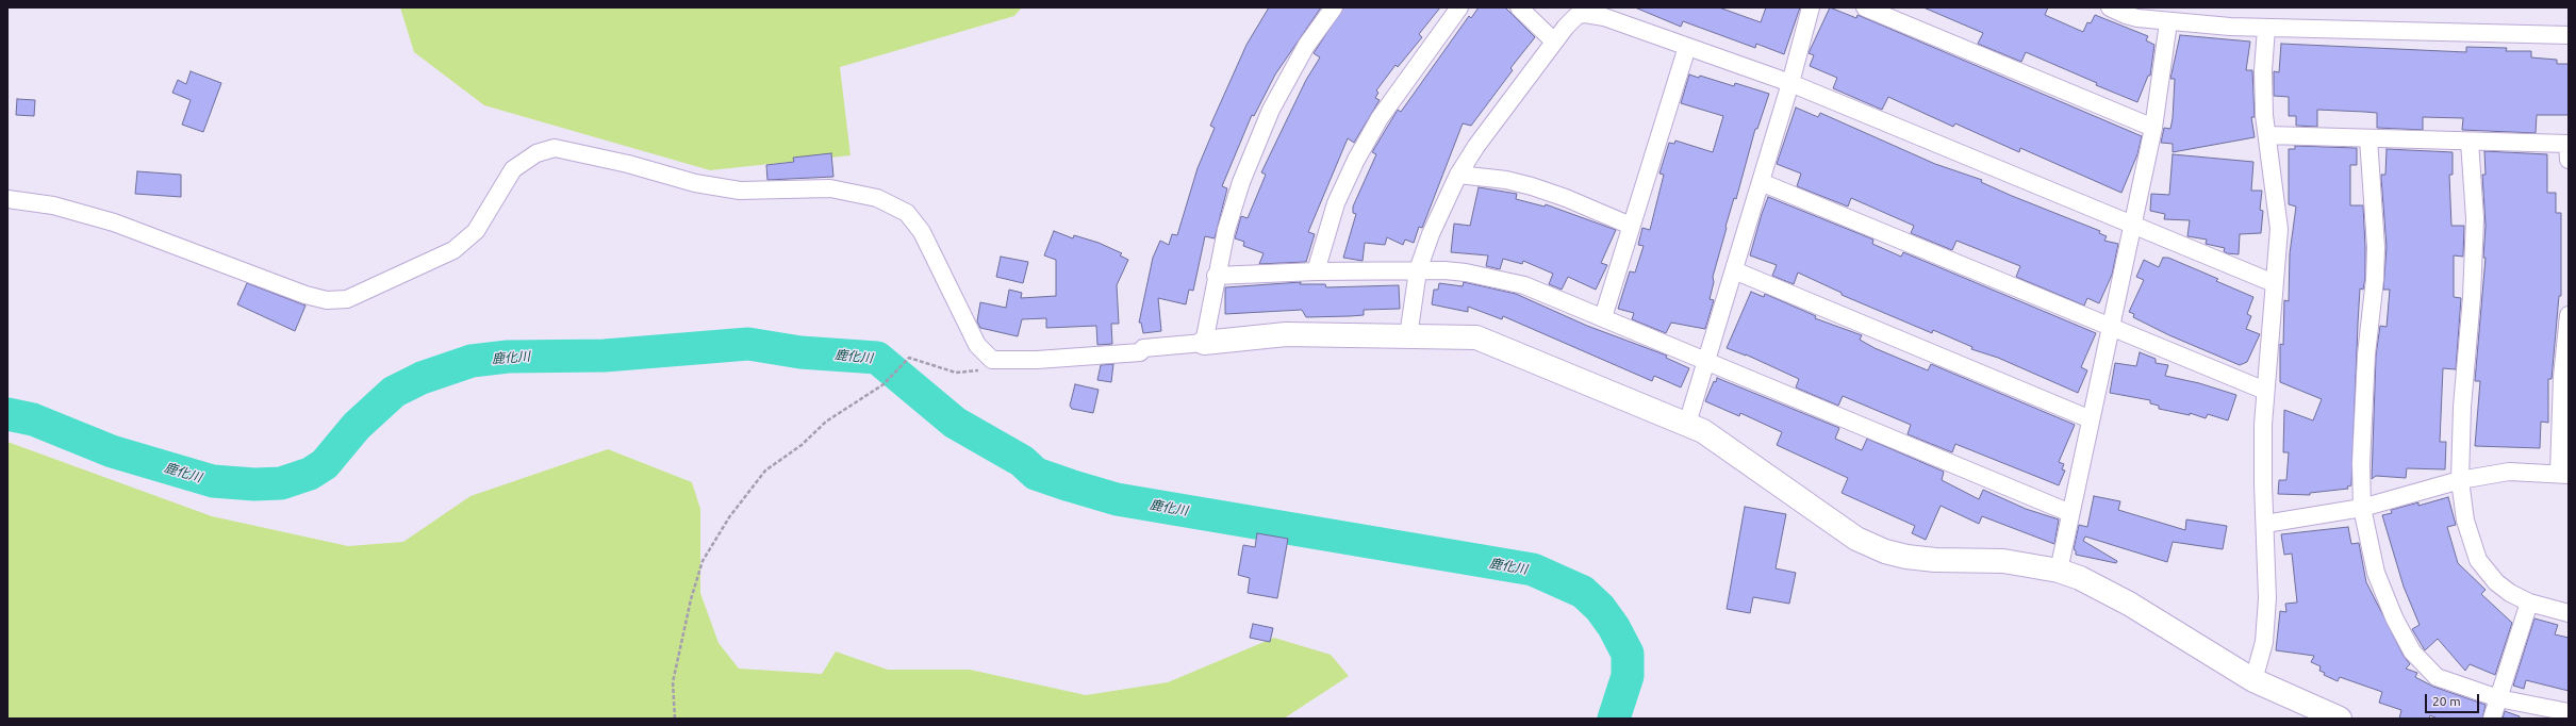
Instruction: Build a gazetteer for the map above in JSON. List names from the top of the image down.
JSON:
{
  "water": ["鹿化川"],
  "scale_bar": "20 m"
}
